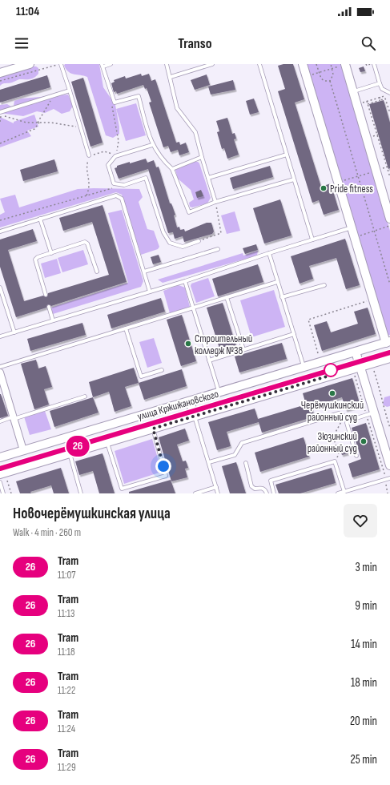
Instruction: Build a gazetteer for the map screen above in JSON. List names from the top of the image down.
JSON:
{
  "streets": {
    "street": ["улица Кржижановского"]
  },
  "places": [
    "Pride fitness",
    "Строительный колледж №38",
    "Черёмушкинский районный суд",
    "Зюзинский районный суд"
  ],
  "lines": ["tram line 26"],
  "page": {
    "status": "11:04",
    "header": "Transo",
    "on_map": "26",
    "heading": ["Новочерёмушкинская улица", "Walk · 4 min · 260 m"],
    "list": [
      {
        "mark": "26",
        "name": "Tram",
        "note": "11:07",
        "value": "3 min"
      },
      {
        "mark": "26",
        "name": "Tram",
        "note": "11:13",
        "value": "9 min"
      },
      {
        "mark": "26",
        "name": "Tram",
        "note": "11:18",
        "value": "14 min"
      },
      {
        "mark": "26",
        "name": "Tram",
        "note": "11:22",
        "value": "18 min"
      },
      {
        "mark": "26",
        "name": "Tram",
        "note": "11:24",
        "value": "20 min"
      },
      {
        "mark": "26",
        "name": "Tram",
        "note": "11:29",
        "value": "25 min"
      }
    ]
  }
}
